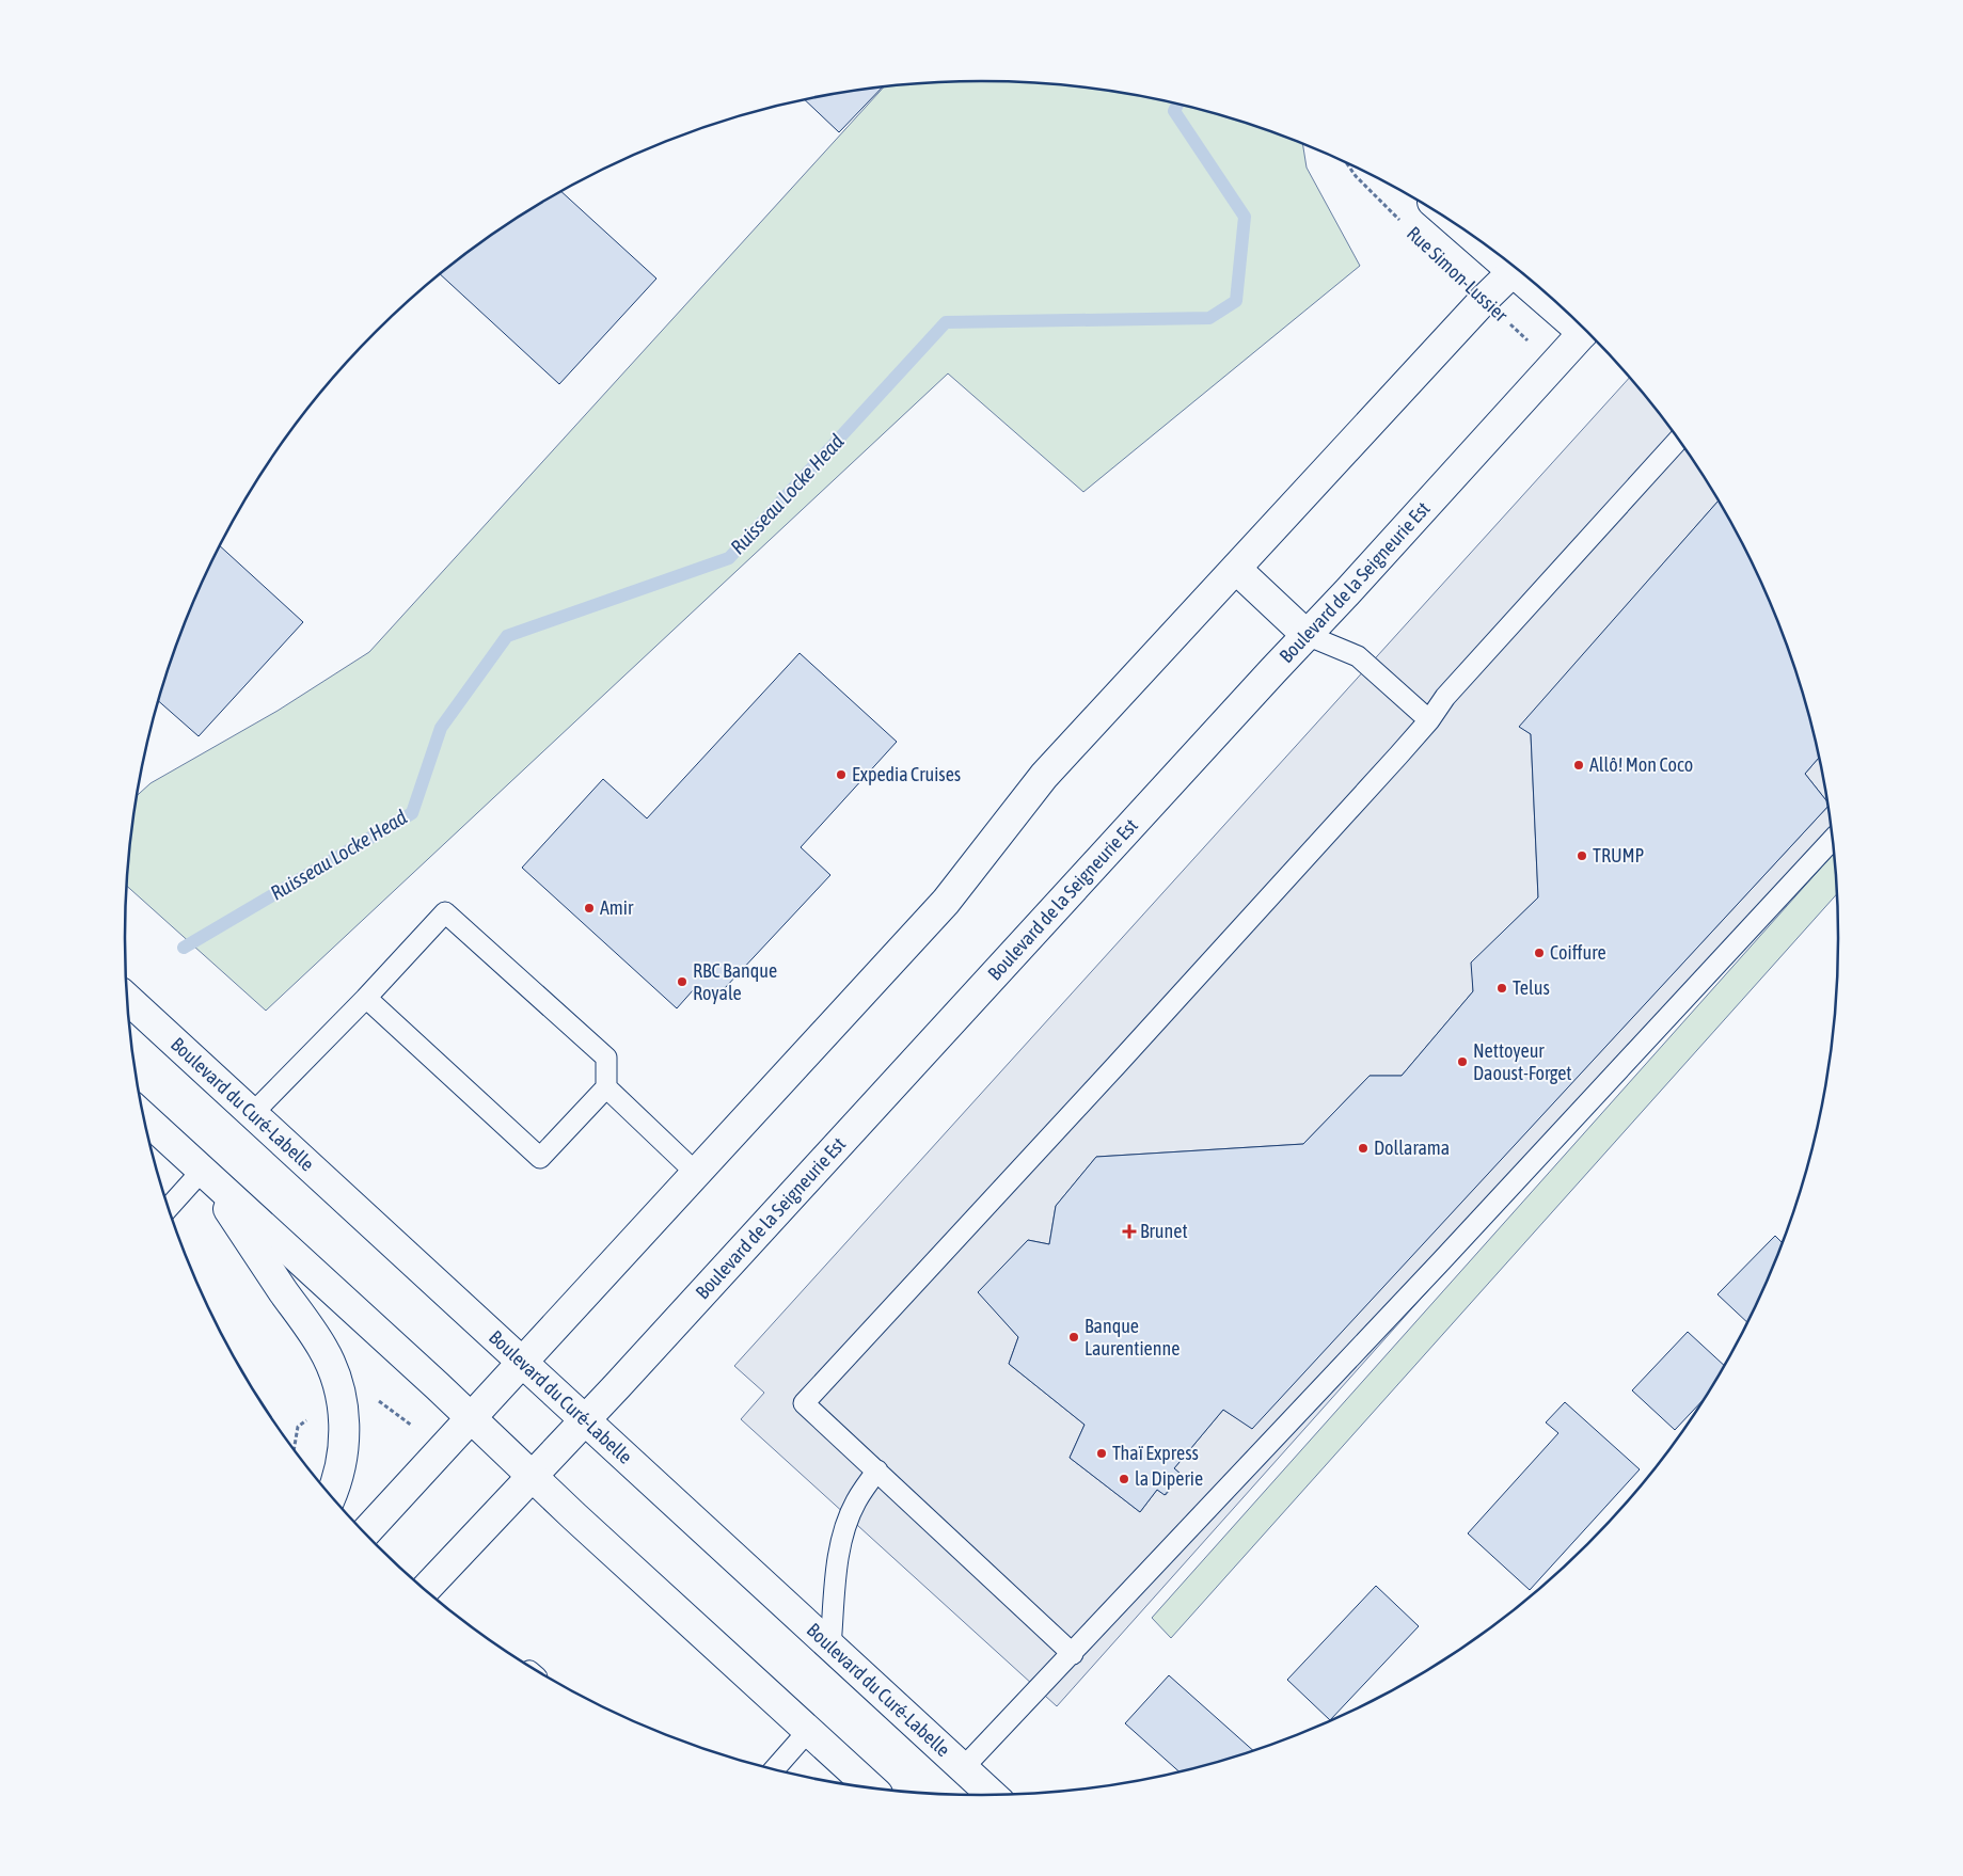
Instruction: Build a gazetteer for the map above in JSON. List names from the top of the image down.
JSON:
{
  "streets": {
    "main road": ["Boulevard de la Seigneurie Est", "Boulevard du Curé-Labelle"],
    "path": ["Rue Simon-Lussier"]
  },
  "crossings": [
    ["Rue Simon-Lussier", "Boulevard de la Seigneurie Est"],
    ["Boulevard de la Seigneurie Est", "Boulevard du Curé-Labelle"]
  ],
  "water": ["Ruisseau Locke Head"],
  "places": {
    "other": [
      "Allô! Mon Coco",
      "Expedia Cruises",
      "TRUMP",
      "Amir",
      "Coiffure",
      "RBC Banque Royale",
      "Telus",
      "Nettoyeur Daoust-Forget",
      "Dollarama",
      "Banque Laurentienne",
      "Thaï Express",
      "la Diperie"
    ],
    "health": ["Brunet"]
  }
}
